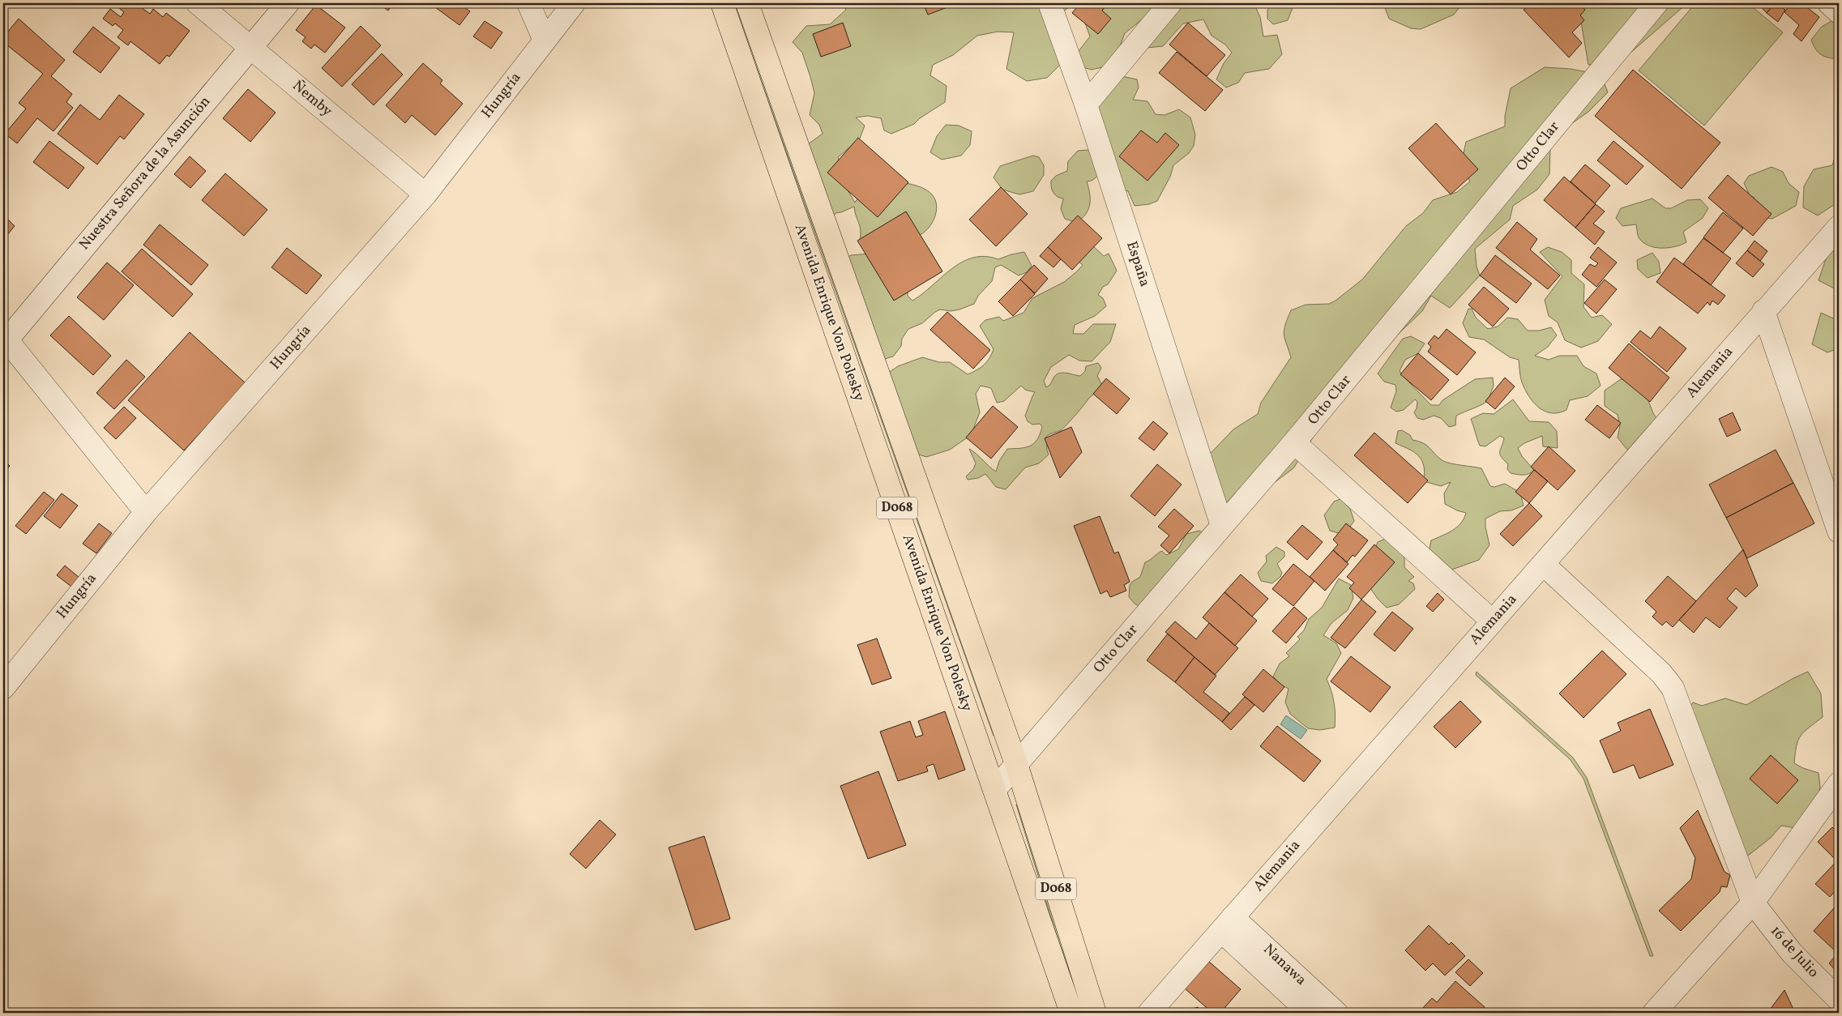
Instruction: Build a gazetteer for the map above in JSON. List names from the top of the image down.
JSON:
{
  "streets": {
    "main road": ["Avenida Enrique Von Polesky", "D068"],
    "street": [
      "Hungría",
      "Ñemby",
      "Otto Clar",
      "Nuestra Señora de la Asunción",
      "España",
      "Alemania",
      "16 de Julio",
      "Nanawa"
    ]
  },
  "crossings": [
    ["Hungría", "Ñemby"],
    ["Ñemby", "Nuestra Señora de la Asunción"],
    ["Otto Clar", "España"],
    ["Otto Clar", "Avenida Enrique Von Polesky"],
    ["Alemania", "16 de Julio"],
    ["Alemania", "Nanawa"]
  ]
}
